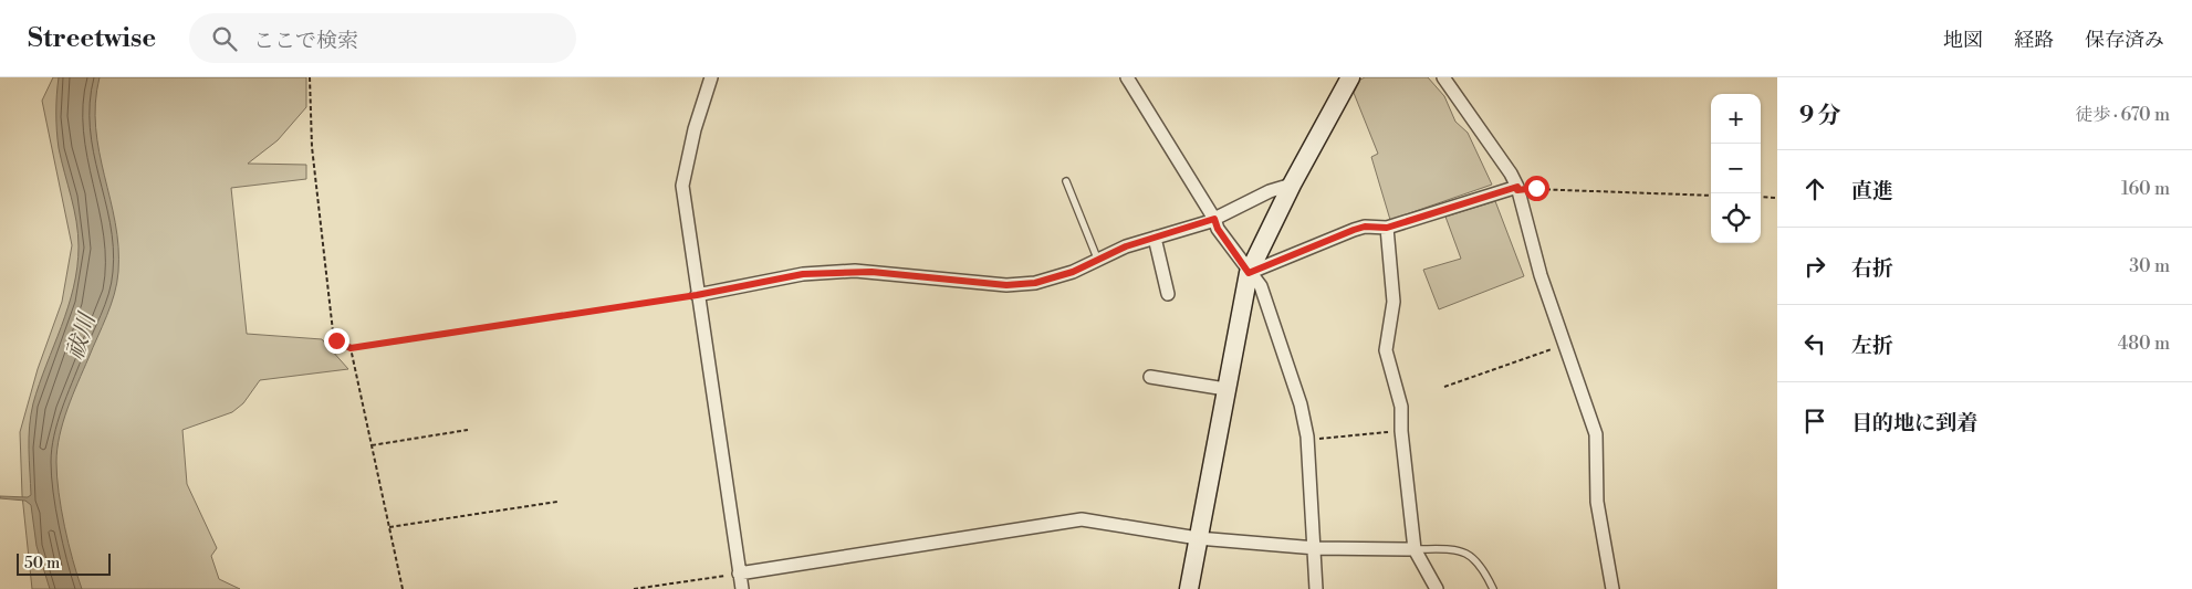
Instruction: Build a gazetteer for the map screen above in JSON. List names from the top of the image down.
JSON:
{
  "water": ["祓川"],
  "scale_bar": "50 m",
  "page": {
    "header": "Streetwise",
    "search": "ここで検索",
    "nav": ["地図", "経路", "保存済み"],
    "heading": ["9 分", "徒歩 · 670 m"],
    "map_buttons": ["+", "−"],
    "list": [
      ["直進", "160 m"],
      ["右折", "30 m"],
      ["左折", "480 m"],
      "目的地に到着"
    ],
    "scale": "50 m"
  }
}
